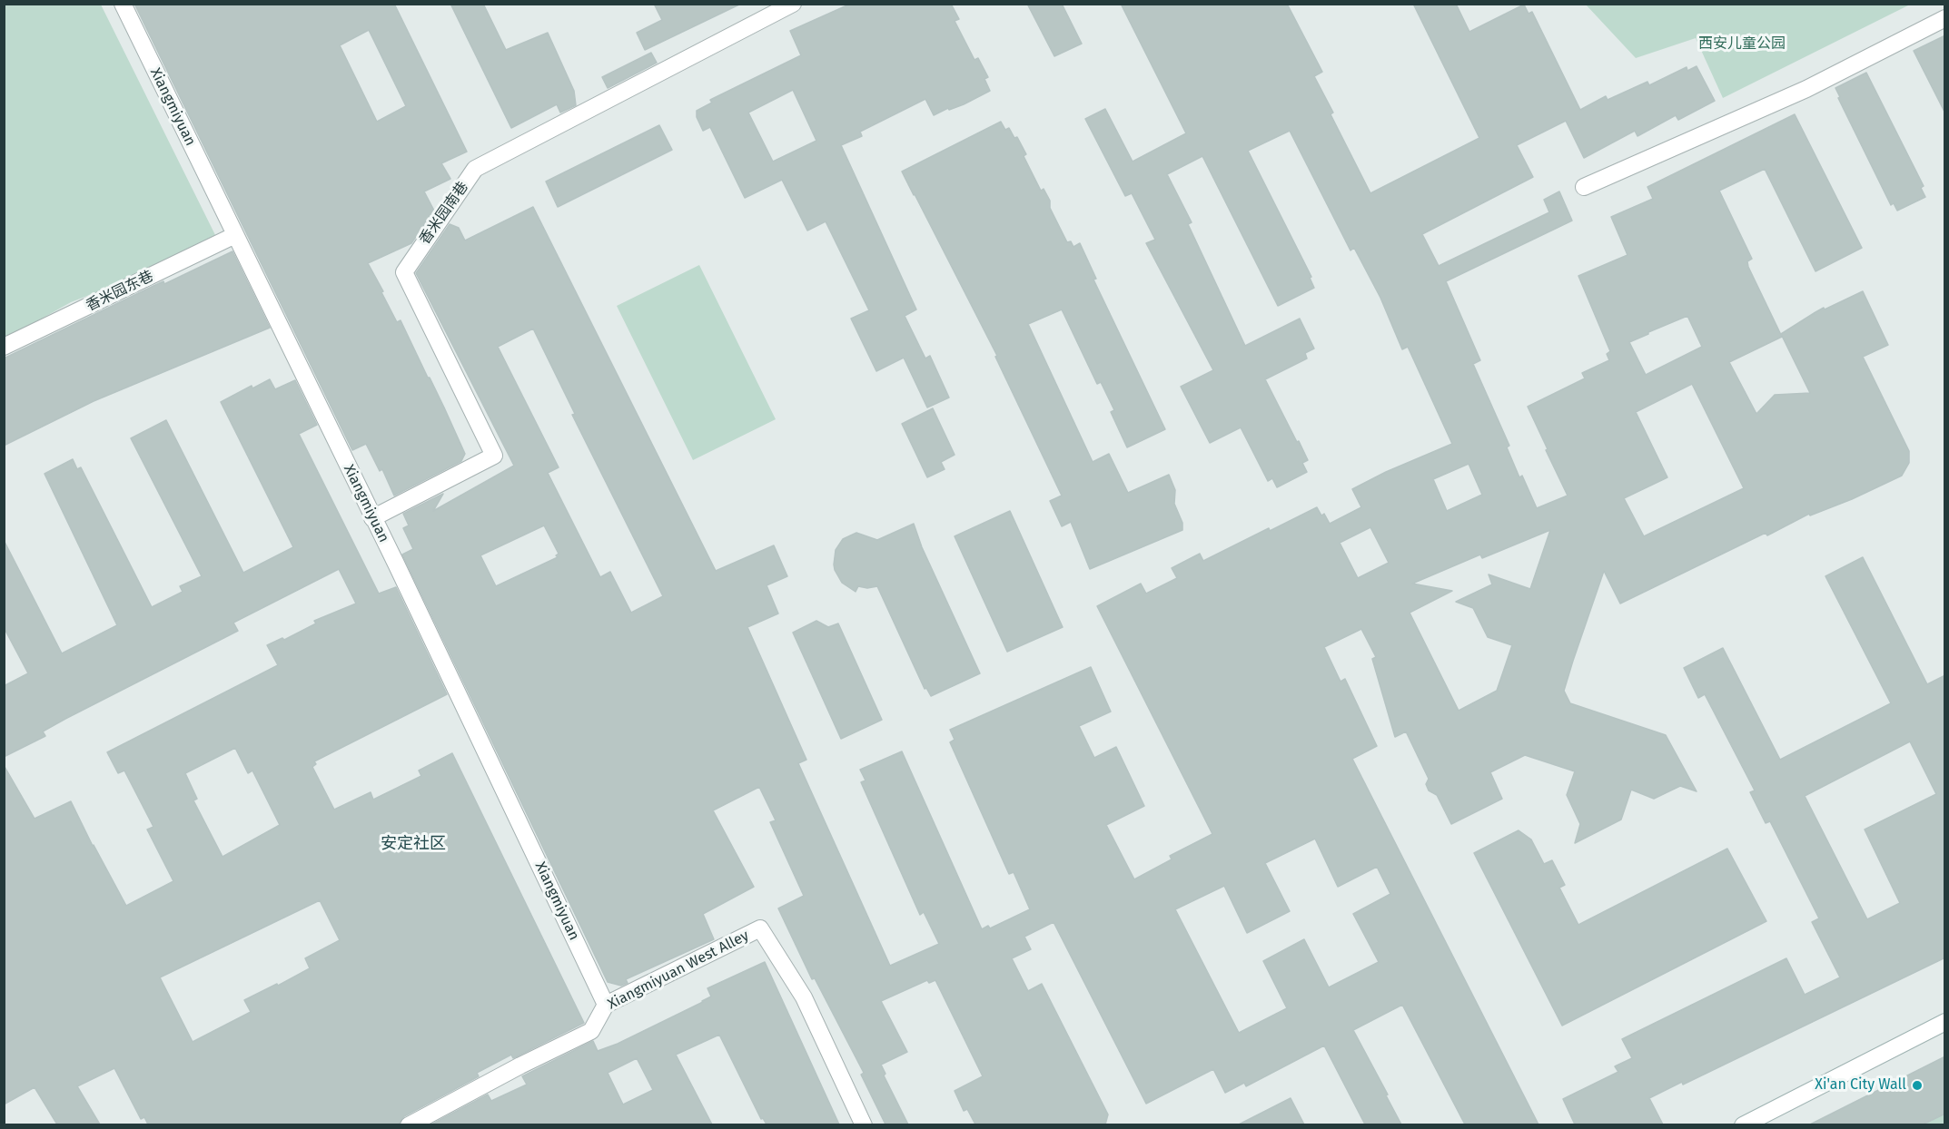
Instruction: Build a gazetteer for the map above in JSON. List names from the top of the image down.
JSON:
{
  "streets": {
    "street": [
      "Xiangmiyuan",
      "香米园南巷",
      "香米园东巷",
      "Xiangmiyuan West Alley"
    ]
  },
  "crossings": [
    ["Xiangmiyuan", "香米园南巷"],
    ["Xiangmiyuan", "香米园东巷"],
    ["Xiangmiyuan", "Xiangmiyuan West Alley"]
  ],
  "districts": ["安定社区"],
  "parks": ["西安儿童公园"],
  "places": ["Xi'an City Wall"]
}
